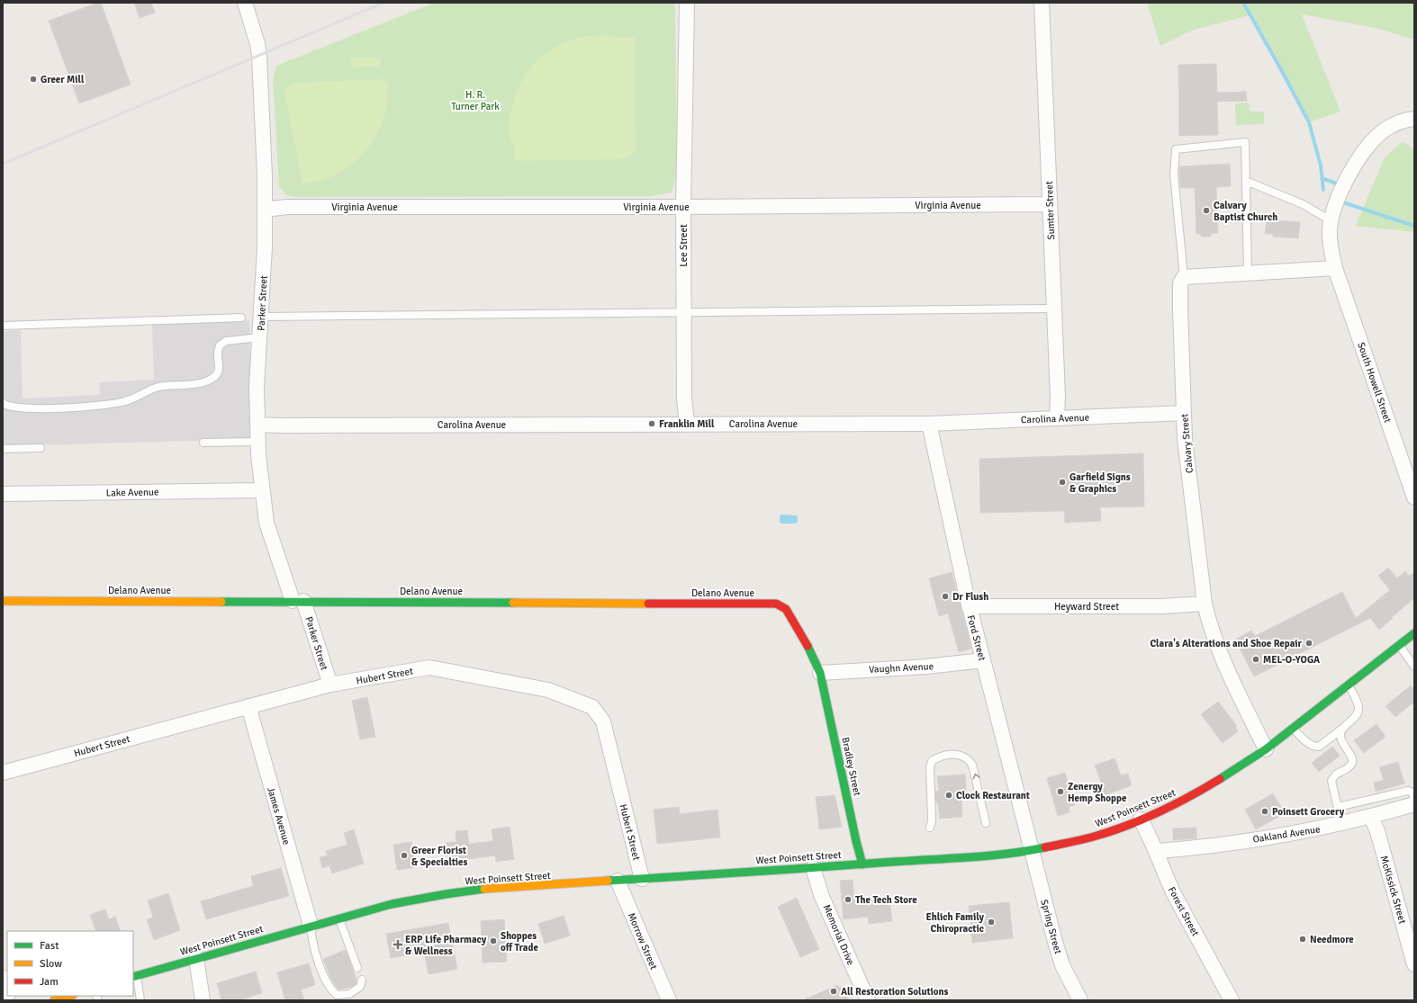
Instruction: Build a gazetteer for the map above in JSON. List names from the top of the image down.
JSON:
{
  "streets": {
    "main road": ["Delano Avenue", "Bradley Street", "West Poinsett Street"],
    "street": [
      "Virginia Avenue",
      "Sumter Street",
      "Lee Street",
      "Parker Street",
      "South Howell Street",
      "Carolina Avenue",
      "Calvary Street",
      "Lake Avenue",
      "Heyward Street",
      "Ford Street",
      "Vaughn Avenue",
      "Hubert Street",
      "James Avenue",
      "Oakland Avenue",
      "McKissick Street",
      "Forest Street",
      "Spring Street",
      "Memorial Drive",
      "Morrow Street"
    ]
  },
  "crossings": [
    ["Virginia Avenue", "Sumter Street"],
    ["Virginia Avenue", "Lee Street"],
    ["Virginia Avenue", "Parker Street"],
    ["Sumter Street", "Carolina Avenue"],
    ["Lee Street", "Carolina Avenue"],
    ["Parker Street", "Carolina Avenue"],
    ["Parker Street", "Lake Avenue"],
    ["Parker Street", "Delano Avenue"],
    ["Parker Street", "Hubert Street"],
    ["Carolina Avenue", "Calvary Street"],
    ["Carolina Avenue", "Ford Street"],
    ["Calvary Street", "Heyward Street"],
    ["Calvary Street", "West Poinsett Street"],
    ["Delano Avenue", "Vaughn Avenue"],
    ["Delano Avenue", "Bradley Street"],
    ["Heyward Street", "Ford Street"],
    ["Ford Street", "Vaughn Avenue"],
    ["Ford Street", "West Poinsett Street"],
    ["Ford Street", "Spring Street"],
    ["Vaughn Avenue", "Bradley Street"],
    ["Hubert Street", "West Poinsett Street"],
    ["Hubert Street", "James Avenue"],
    ["Bradley Street", "West Poinsett Street"],
    ["West Poinsett Street", "James Avenue"],
    ["West Poinsett Street", "Forest Street"],
    ["West Poinsett Street", "Spring Street"],
    ["West Poinsett Street", "Memorial Drive"],
    ["West Poinsett Street", "Morrow Street"],
    ["Oakland Avenue", "McKissick Street"],
    ["Oakland Avenue", "Forest Street"]
  ],
  "parks": ["H. R. Turner Park"],
  "places": {
    "other": [
      "Greer Mill",
      "Calvary Baptist Church",
      "Franklin Mill",
      "Garfield Signs & Graphics",
      "Dr Flush",
      "Clara's Alterations and Shoe Repair",
      "MEL-O-YOGA",
      "Zenergy Hemp Shoppe",
      "Clock Restaurant",
      "Poinsett Grocery",
      "Greer Florist & Specialties",
      "The Tech Store",
      "Ehlich Family Chiropractic",
      "Needmore",
      "Shoppes off Trade",
      "All Restoration Solutions"
    ],
    "health": ["ERP Life Pharmacy & Wellness"]
  },
  "legend": ["Fast", "Slow", "Jam"]
}
